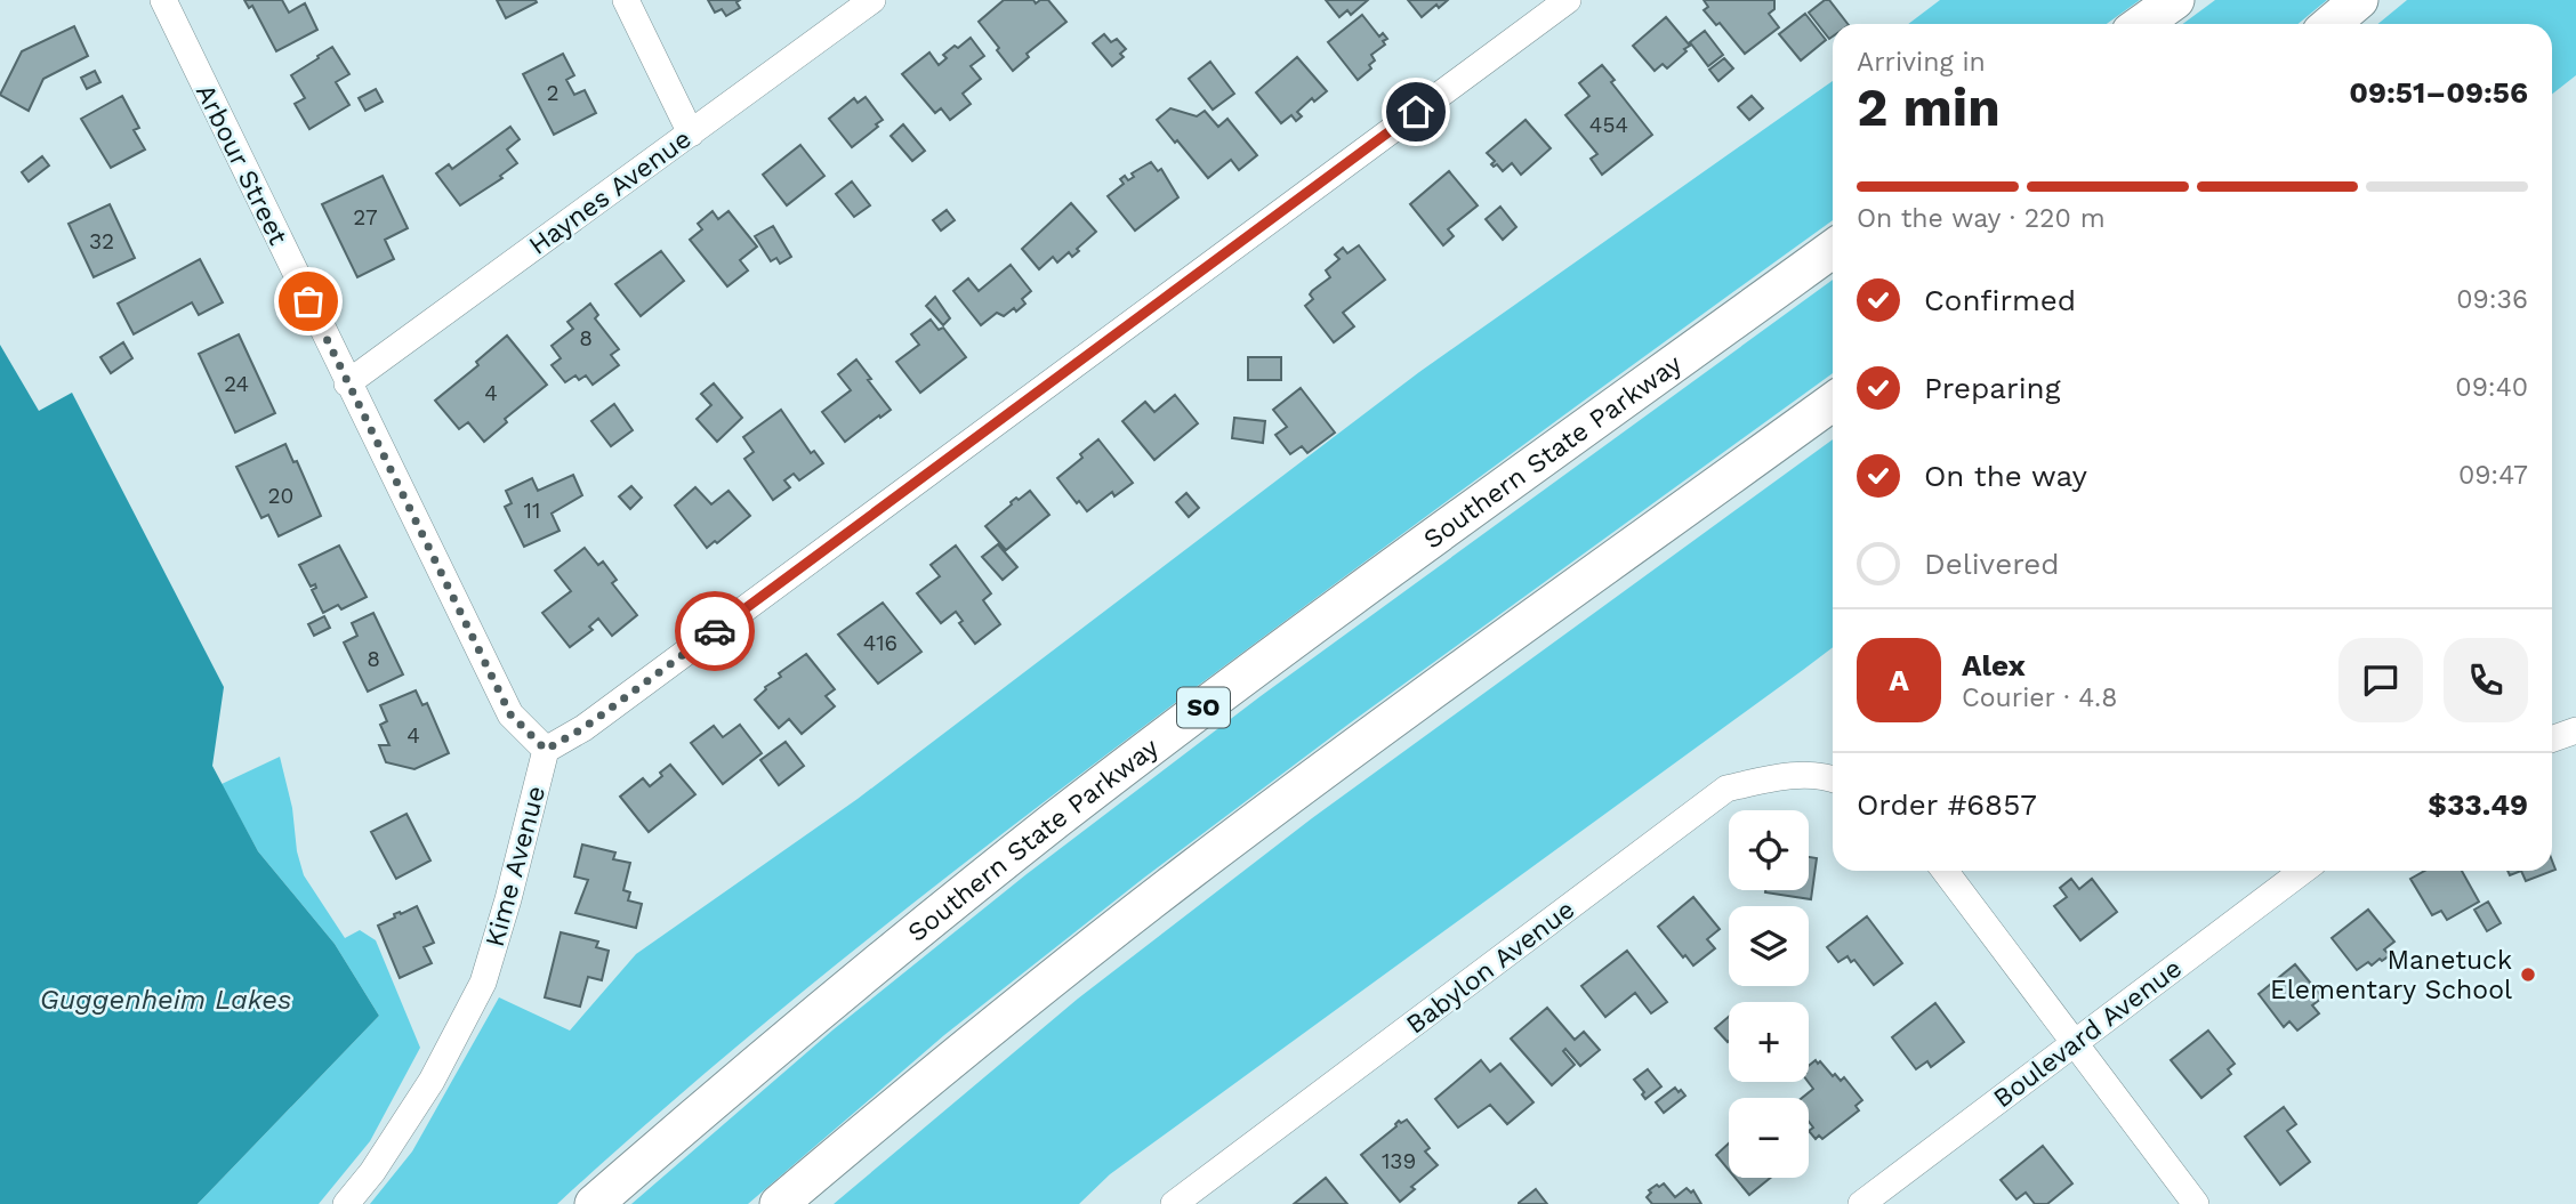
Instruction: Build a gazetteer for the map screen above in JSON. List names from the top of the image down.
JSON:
{
  "streets": {
    "highway": ["Southern State Parkway", "SO"],
    "street": [
      "Arbour Street",
      "Haynes Avenue",
      "Kime Avenue",
      "Babylon Avenue",
      "Boulevard Avenue"
    ]
  },
  "crossings": [
    ["Arbour Street", "Haynes Avenue"],
    ["Arbour Street", "Kime Avenue"]
  ],
  "water": ["Guggenheim Lakes"],
  "places": ["Manetuck Elementary School"],
  "house_numbers": [
    "2",
    "454",
    "27",
    "32",
    "8",
    "24",
    "4",
    "20",
    "11",
    "416",
    "8",
    "4",
    "139"
  ],
  "page": {
    "heading": ["2 min", "Arriving in", "09:51–09:56"],
    "panel": [
      "Alex",
      "Courier · 4.8",
      "Order #6857",
      "$33.49"
    ],
    "bar": "On the way · 220 m",
    "list": [
      ["Confirmed", "09:36"],
      ["Preparing", "09:40"],
      ["On the way", "09:47"],
      "Delivered"
    ],
    "round": "A",
    "map_buttons": ["+", "−"]
  }
}
